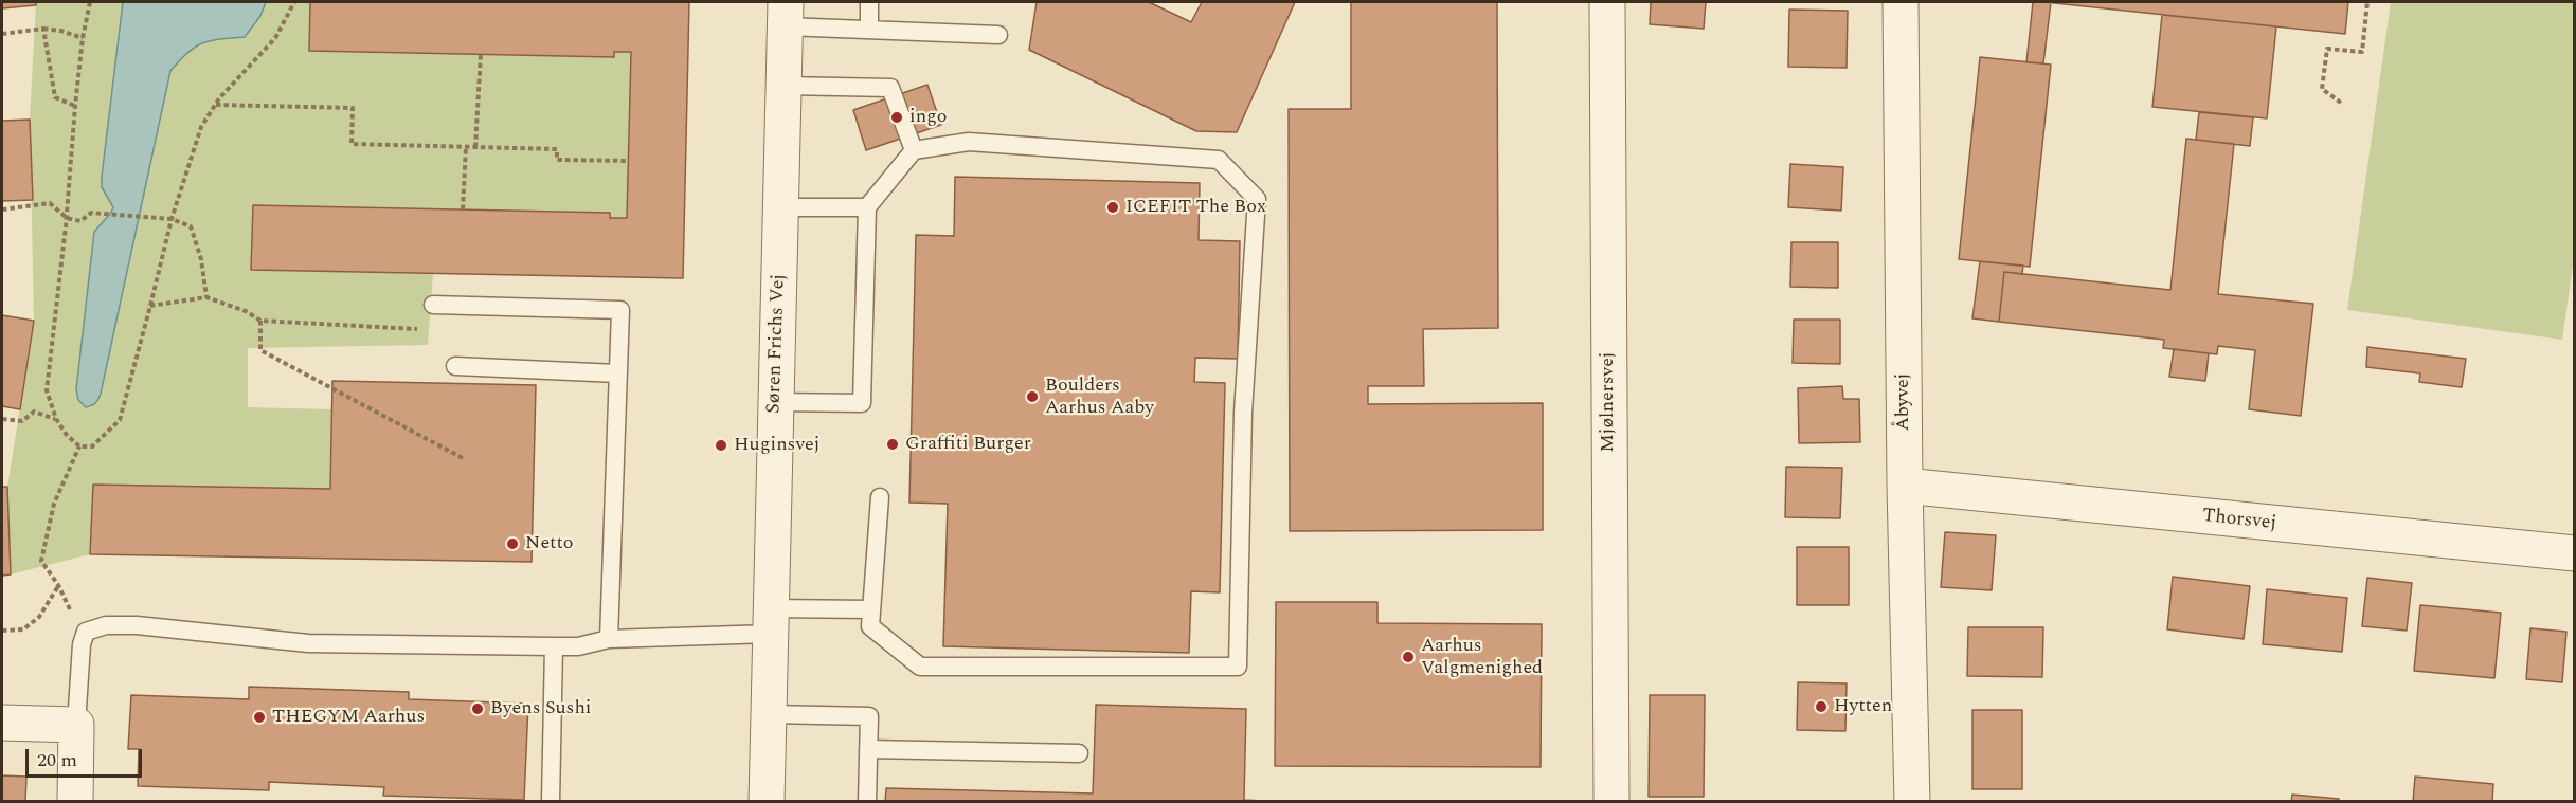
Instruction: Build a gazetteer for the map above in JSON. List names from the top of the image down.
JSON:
{
  "streets": {
    "street": [
      "Søren Frichs Vej",
      "Mjølnersvej",
      "Åbyvej",
      "Thorsvej"
    ]
  },
  "crossings": [
    ["Åbyvej", "Thorsvej"]
  ],
  "places": [
    "ingo",
    "ICEFIT The Box",
    "Boulders Aarhus Aaby",
    "Graffiti Burger",
    "Huginsvej",
    "Netto",
    "Aarhus Valgmenighed",
    "Hytten",
    "Byens Sushi",
    "THEGYM Aarhus"
  ],
  "scale_bar": "20 m"
}
